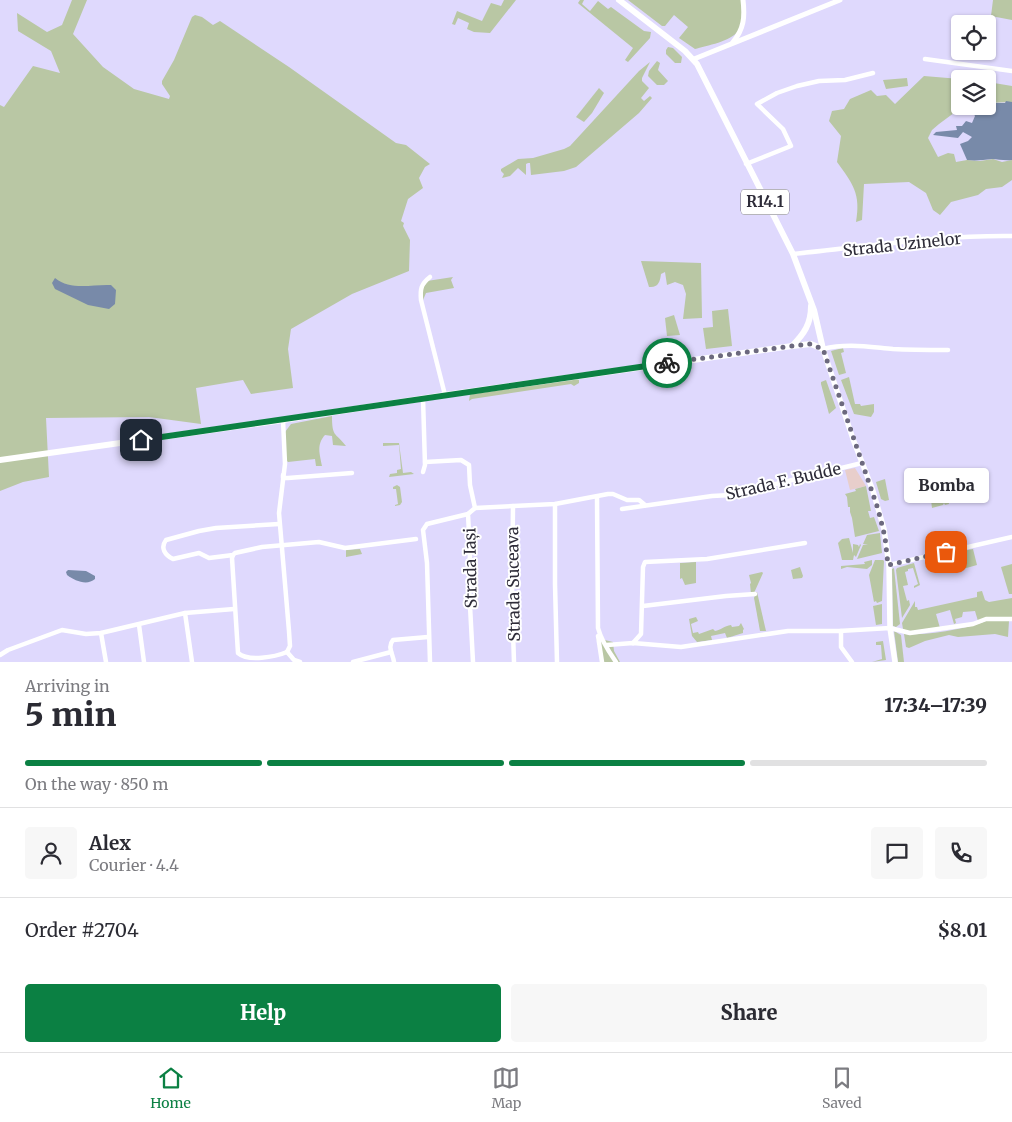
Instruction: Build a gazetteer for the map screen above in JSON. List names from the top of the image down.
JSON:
{
  "streets": {
    "main road": ["R14.1"],
    "street": [
      "Strada Uzinelor",
      "Strada F. Budde",
      "Strada Iași",
      "Strada Suceava"
    ]
  },
  "crossings": [
    ["R14.1", "Strada Uzinelor"],
    ["Strada F. Budde", "Strada Iași"],
    ["Strada F. Budde", "Strada Suceava"]
  ],
  "places": ["Bomba"],
  "page": {
    "bubble": "Bomba",
    "heading": ["5 min", "Arriving in", "17:34–17:39"],
    "panel": [
      "Alex",
      "Courier · 4.4",
      "Order #2704",
      "$8.01"
    ],
    "bar": "On the way · 850 m",
    "buttons": ["Help", "Share"],
    "tabs": ["Home", "Map", "Saved"]
  }
}
